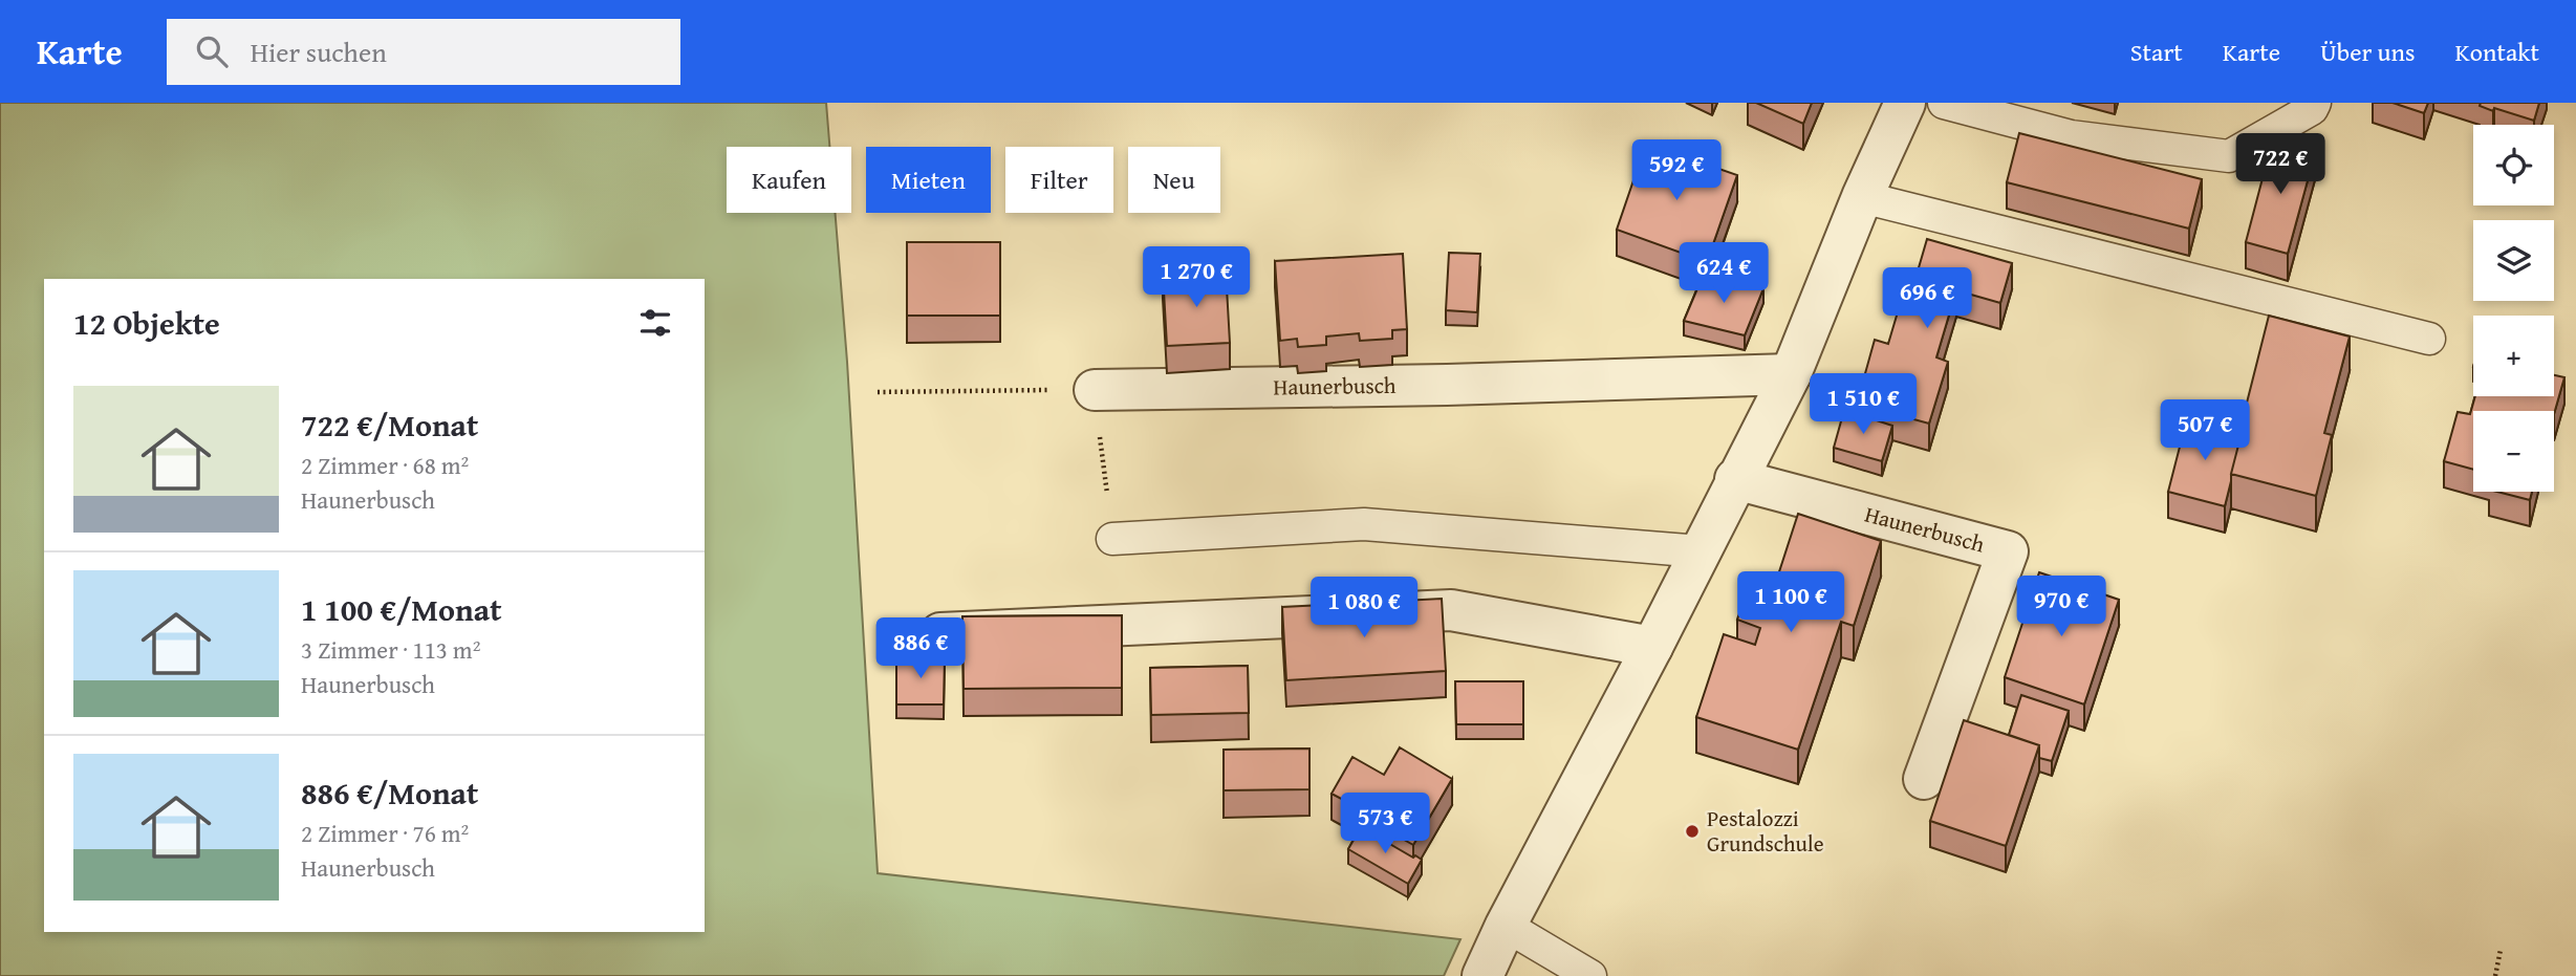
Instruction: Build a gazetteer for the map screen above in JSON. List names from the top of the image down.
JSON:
{
  "streets": {
    "street": ["Haunerbusch"]
  },
  "places": ["Pestalozzi Grundschule"],
  "page": {
    "header": "Karte",
    "search": "Hier suchen",
    "nav": [
      "Start",
      "Karte",
      "Über uns",
      "Kontakt"
    ],
    "map_buttons": ["+", "−"],
    "price": [
      "722 €",
      "592 €",
      "624 €",
      "1 270 €",
      "696 €",
      "1 510 €",
      "507 €",
      "1 100 €",
      "970 €",
      "1 080 €",
      "886 €",
      "573 €"
    ],
    "chip": [
      "Kaufen",
      "Mieten",
      "Filter",
      "Neu"
    ],
    "heading": "12 Objekte",
    "list": [
      {
        "name": "722 €/Monat",
        "note": "2 Zimmer · 68 m² · Haunerbusch"
      },
      {
        "name": "1 100 €/Monat",
        "note": "3 Zimmer · 113 m² · Haunerbusch"
      },
      {
        "name": "886 €/Monat",
        "note": "2 Zimmer · 76 m² · Haunerbusch"
      }
    ]
  }
}
